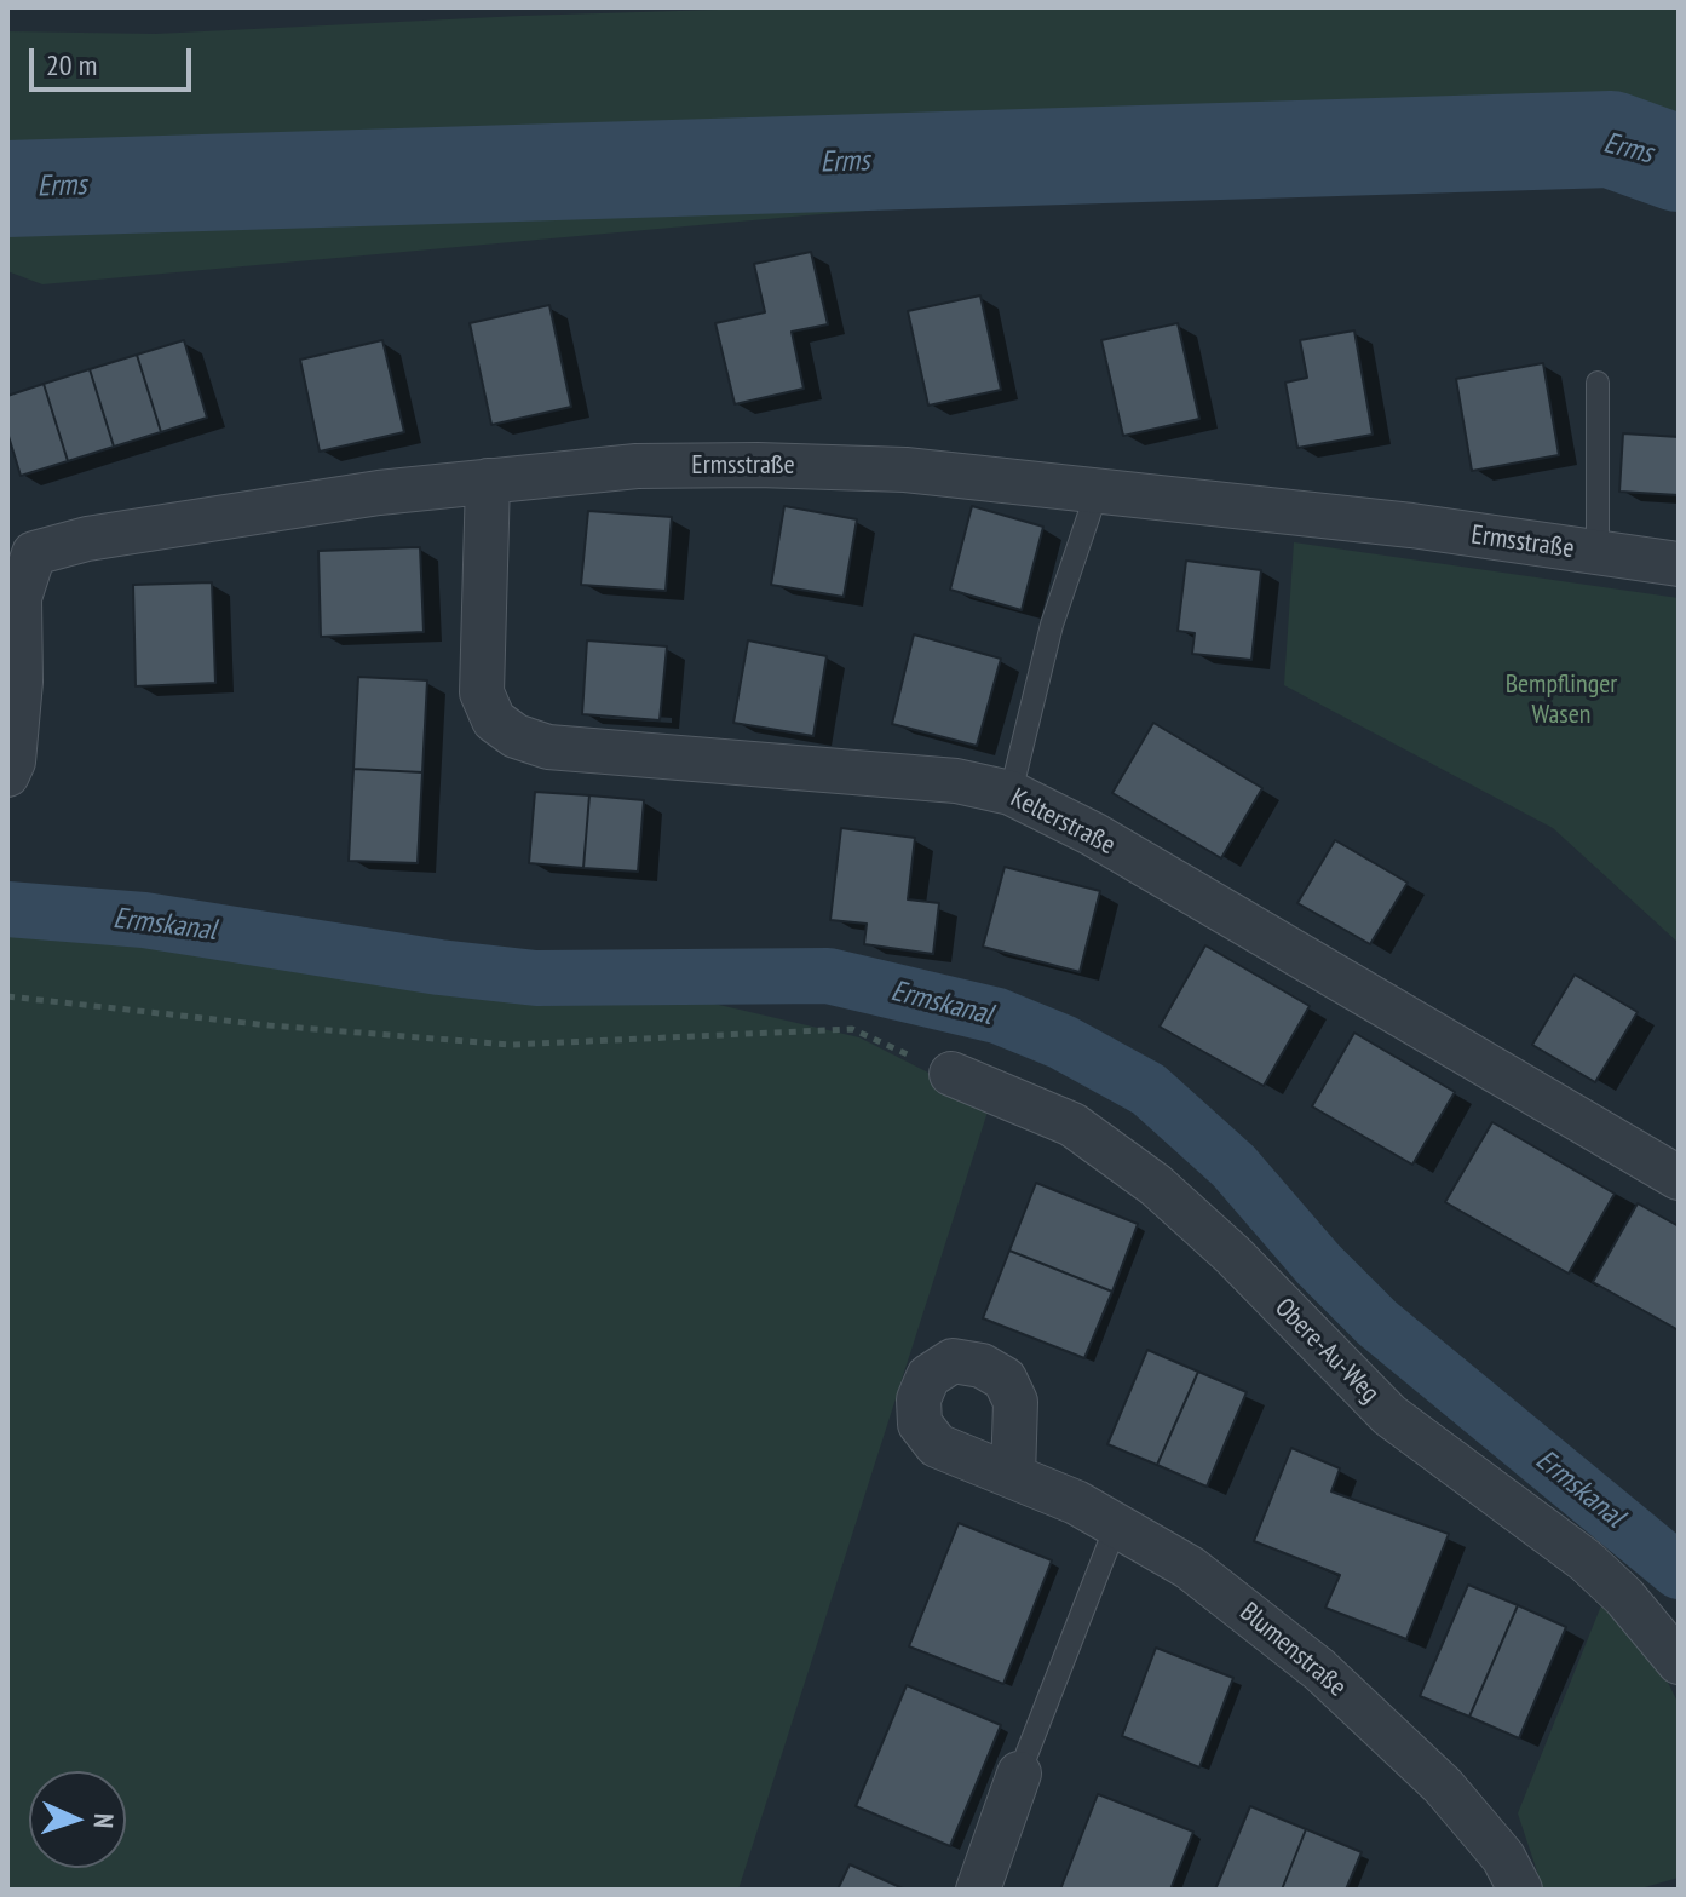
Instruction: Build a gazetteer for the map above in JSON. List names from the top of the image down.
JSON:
{
  "streets": {
    "street": [
      "Ermsstraße",
      "Kelterstraße",
      "Obere-Au-Weg",
      "Blumenstraße"
    ]
  },
  "crossings": [
    ["Ermsstraße", "Kelterstraße"]
  ],
  "water": ["Erms", "Ermskanal"],
  "parks": ["Bempflinger Wasen"],
  "scale_bar": "20 m",
  "north": "right"
}
